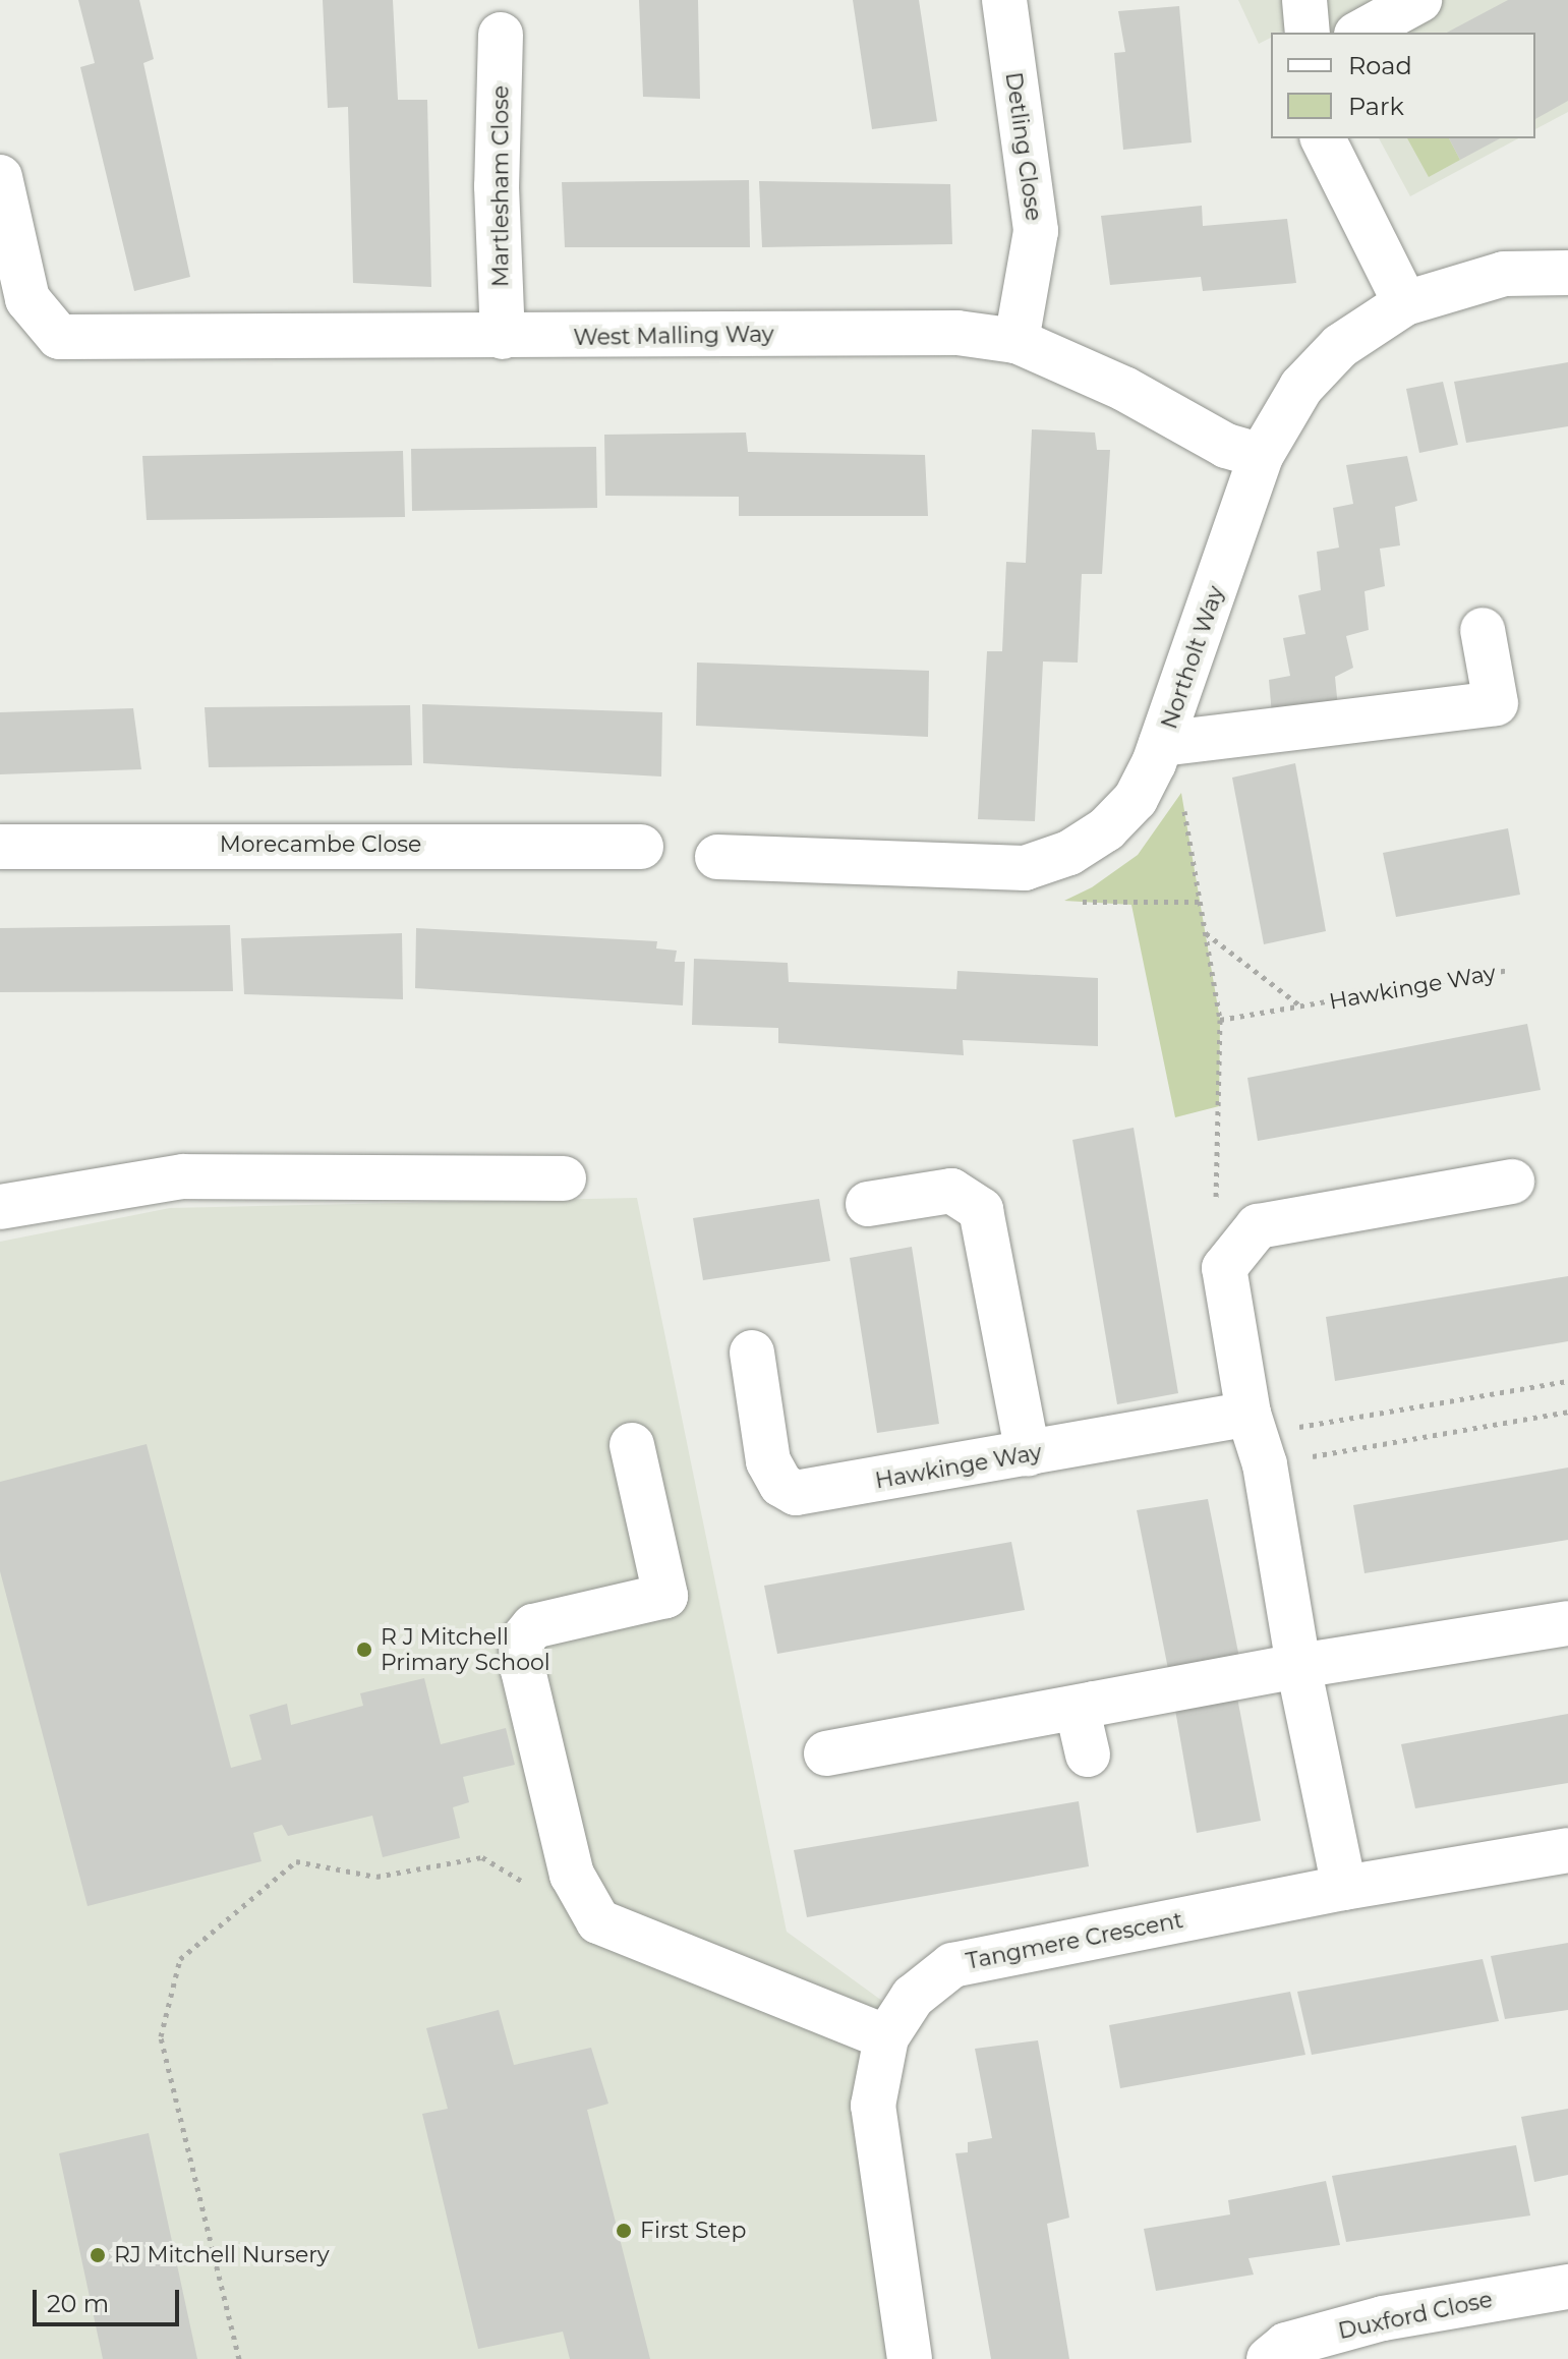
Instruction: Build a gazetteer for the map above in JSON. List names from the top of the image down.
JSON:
{
  "streets": {
    "street": [
      "Detling Close",
      "Martlesham Close",
      "West Malling Way",
      "Northolt Way",
      "Morecambe Close",
      "Hawkinge Way",
      "Tangmere Crescent",
      "Duxford Close"
    ]
  },
  "crossings": [
    ["Detling Close", "West Malling Way"],
    ["Martlesham Close", "West Malling Way"],
    ["West Malling Way", "Northolt Way"]
  ],
  "places": ["R J Mitchell Primary School", "First Step", "RJ Mitchell Nursery"],
  "legend": ["Road", "Park"],
  "scale_bar": "20 m"
}
